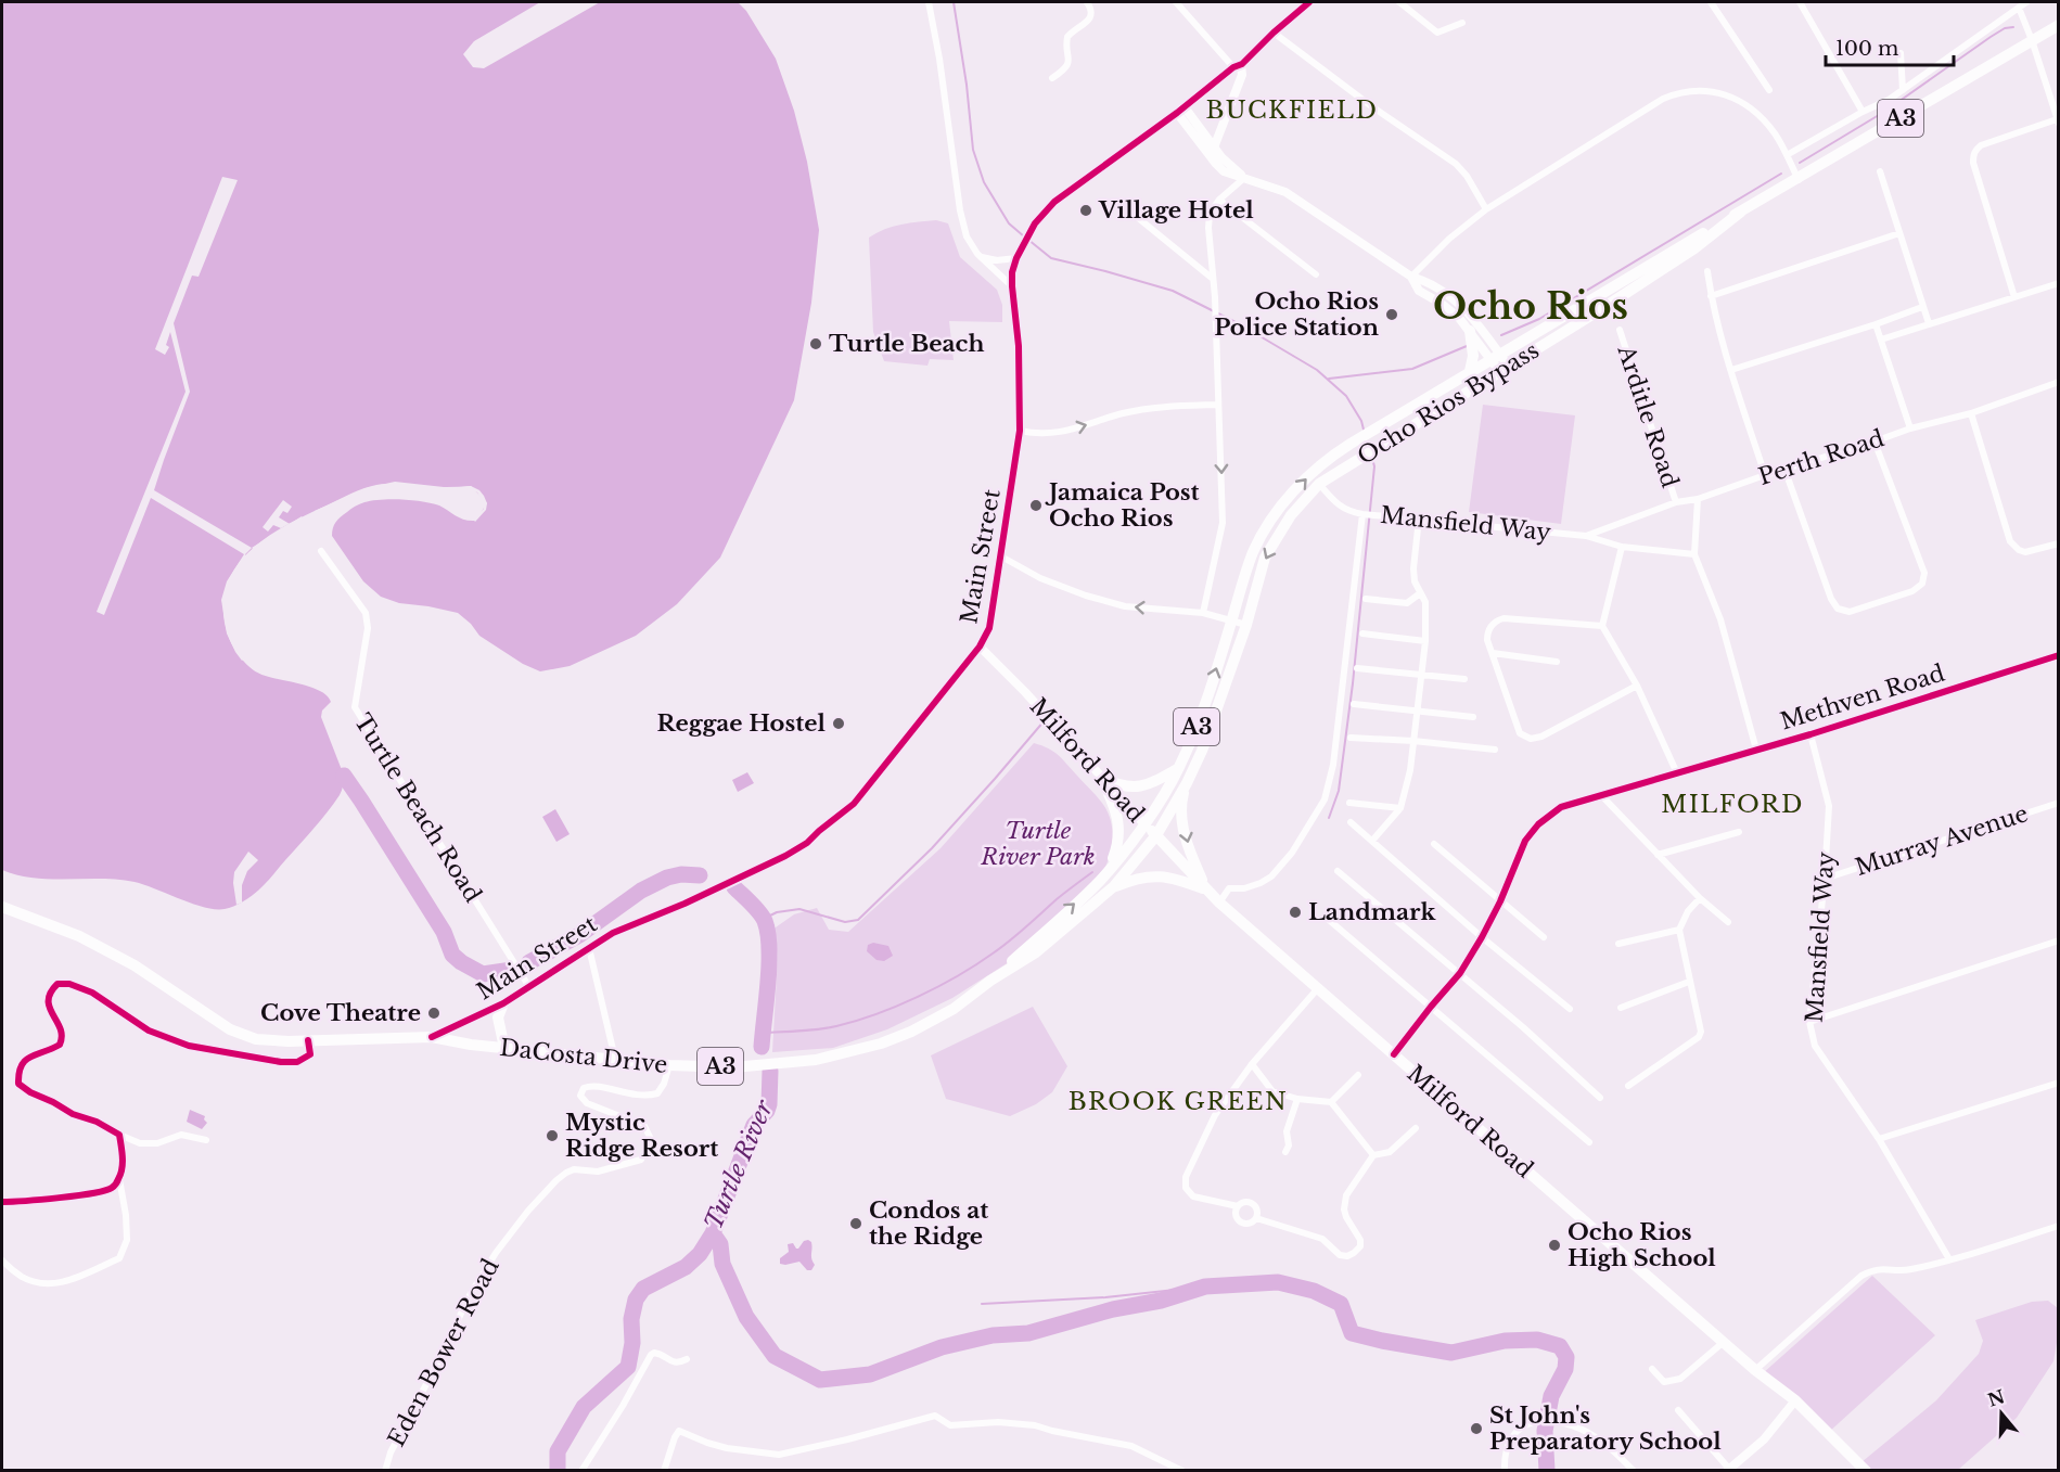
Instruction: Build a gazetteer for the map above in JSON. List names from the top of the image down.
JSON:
{
  "streets": {
    "main road": [
      "A3",
      "Ocho Rios Bypass",
      "Milford Road",
      "DaCosta Drive"
    ],
    "street": [
      "Arditle Road",
      "Perth Road",
      "Mansfield Way",
      "Main Street",
      "Methven Road",
      "Turtle Beach Road",
      "Murray Avenue",
      "Eden Bower Road"
    ]
  },
  "crossings": [
    ["A3", "Ocho Rios Bypass"],
    ["A3", "Main Street"],
    ["A3", "DaCosta Drive"],
    ["Ocho Rios Bypass", "Mansfield Way"],
    ["Ocho Rios Bypass", "Milford Road"],
    ["Ocho Rios Bypass", "DaCosta Drive"],
    ["Arditle Road", "Perth Road"],
    ["Perth Road", "Mansfield Way"],
    ["Mansfield Way", "Methven Road"],
    ["Mansfield Way", "Murray Avenue"],
    ["Main Street", "Milford Road"],
    ["Main Street", "Turtle Beach Road"],
    ["Main Street", "DaCosta Drive"],
    ["Methven Road", "Milford Road"],
    ["DaCosta Drive", "Eden Bower Road"]
  ],
  "districts": [
    "BUCKFIELD",
    "Ocho Rios",
    "MILFORD",
    "BROOK GREEN"
  ],
  "water": ["Turtle River"],
  "parks": ["Turtle River Park"],
  "places": [
    "Village Hotel",
    "Ocho Rios Police Station",
    "Turtle Beach",
    "Jamaica Post Ocho Rios",
    "Reggae Hostel",
    "Landmark",
    "Cove Theatre",
    "Mystic Ridge Resort",
    "Condos at the Ridge",
    "Ocho Rios High School",
    "St John's Preparatory School"
  ],
  "scale_bar": "100 m",
  "north": "top"
}
